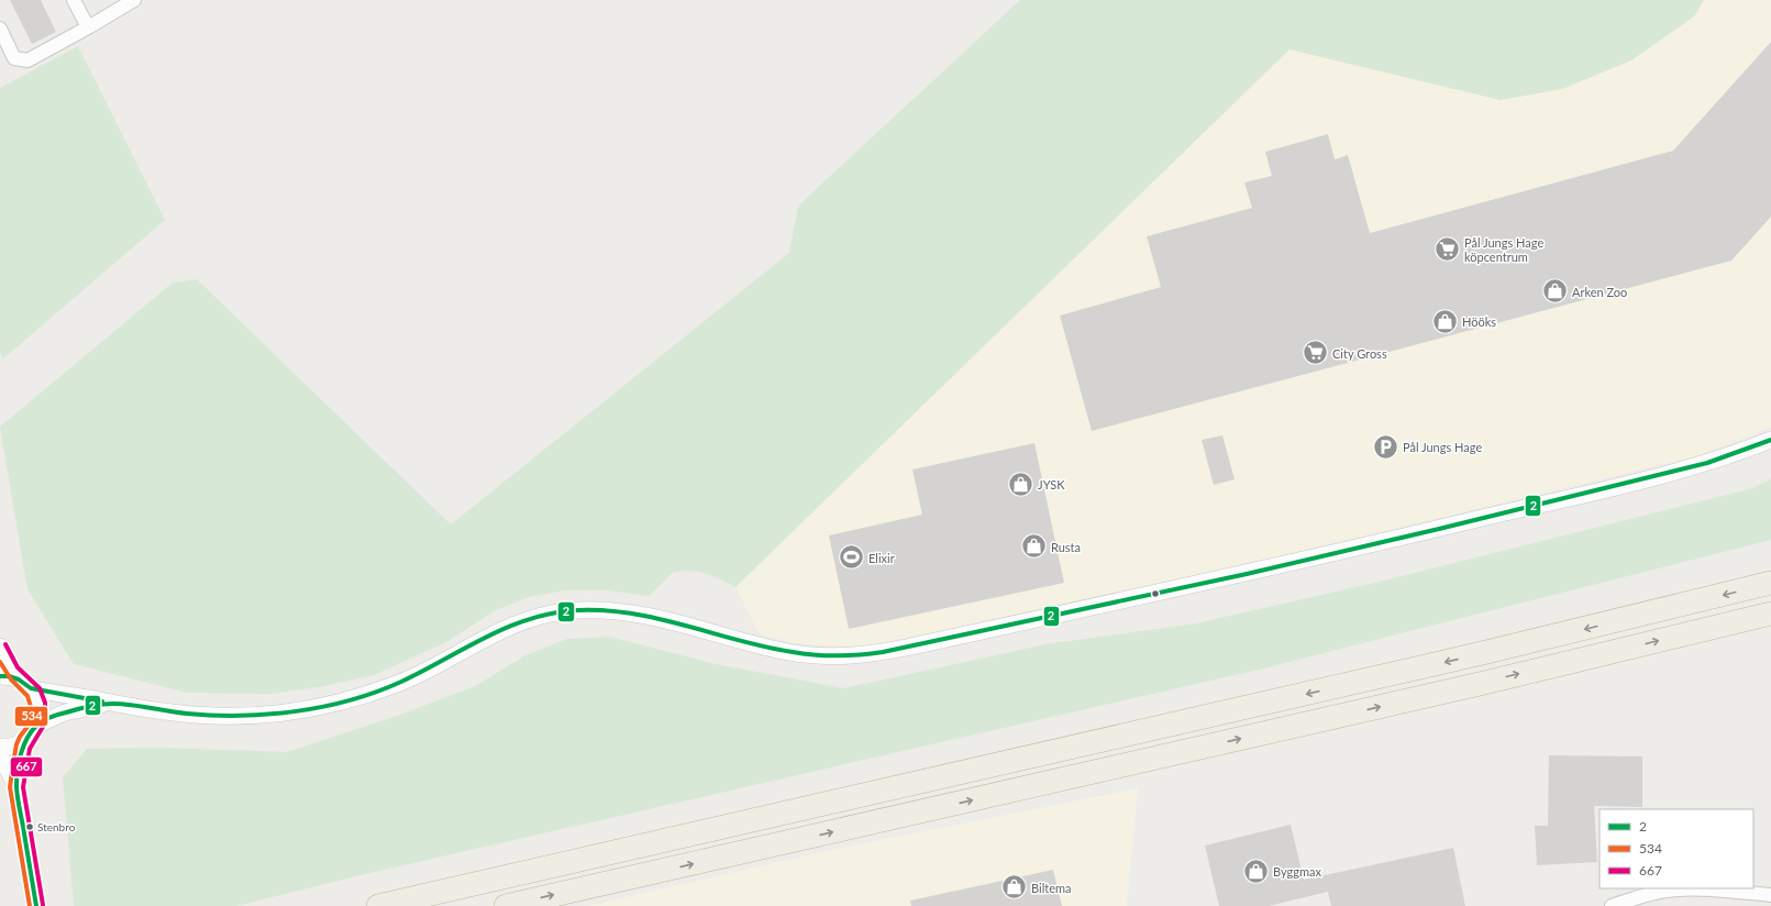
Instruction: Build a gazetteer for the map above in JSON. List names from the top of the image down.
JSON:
{
  "places": {
    "supermarket": ["Pål Jungs Hage köpcentrum", "City Gross"],
    "shop": [
      "Arken Zoo",
      "Hööks",
      "JYSK",
      "Rusta",
      "Byggmax",
      "Biltema"
    ],
    "parking": ["Pål Jungs Hage"],
    "sports": ["Elixir"],
    "other": ["Stenbro"]
  },
  "lines": ["transit line 2", "transit line 667", "transit line 534"],
  "legend": ["2", "534", "667"]
}
